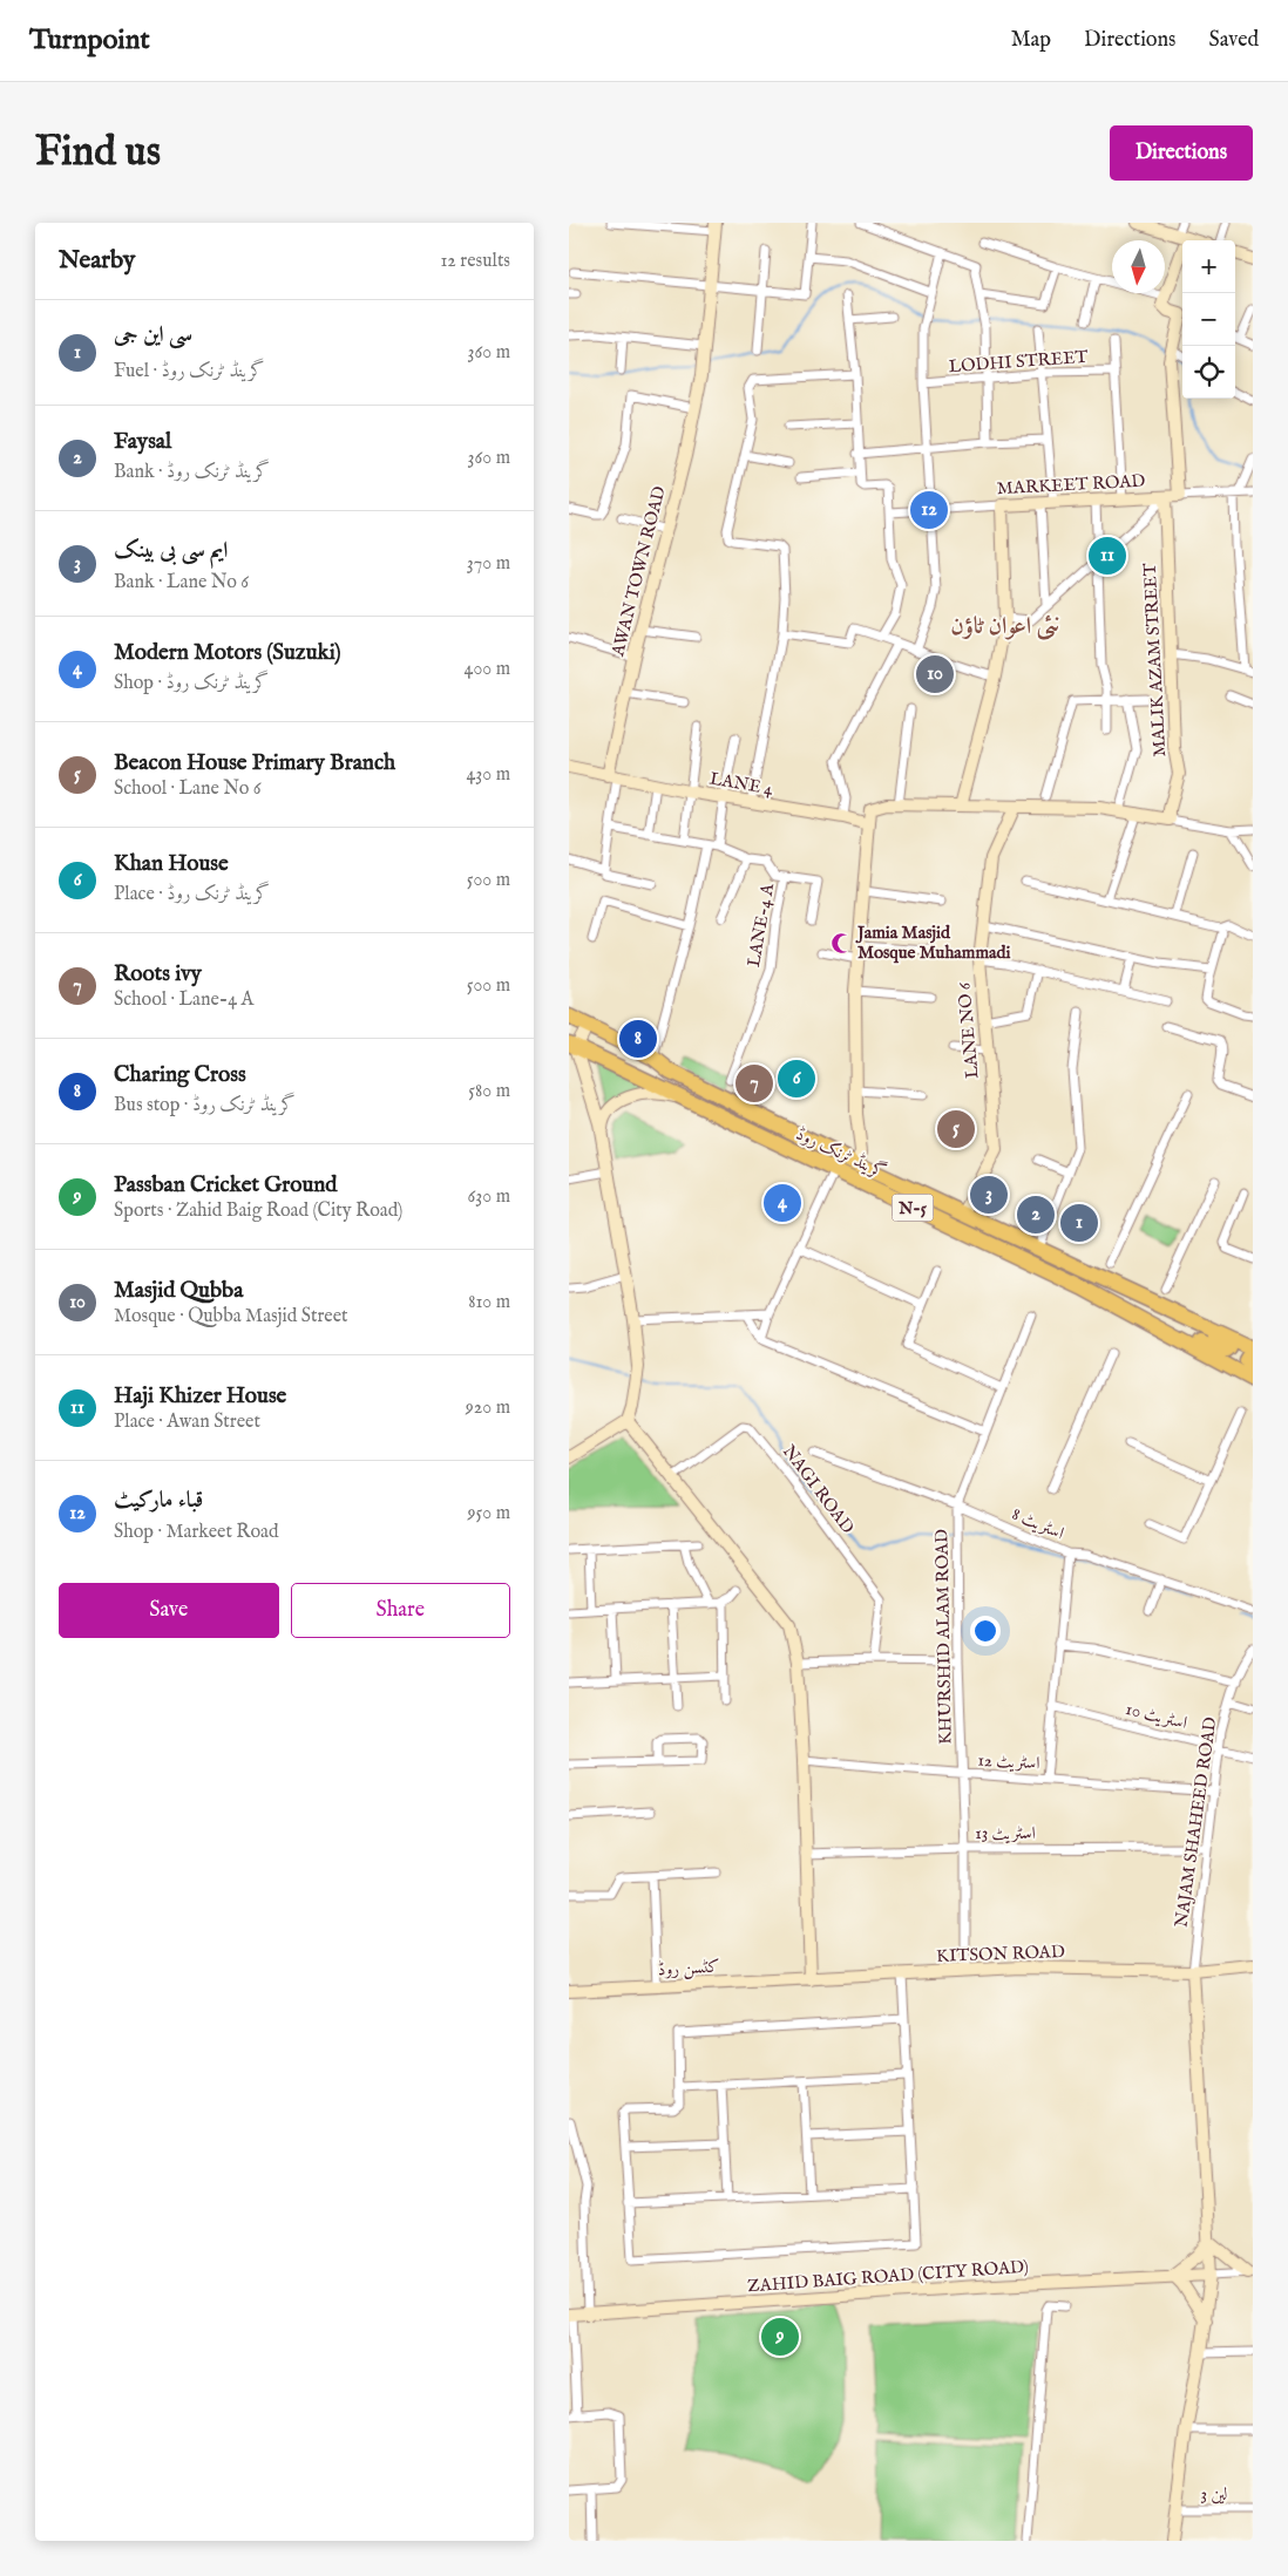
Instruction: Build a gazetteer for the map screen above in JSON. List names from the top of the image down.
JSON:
{
  "streets": {
    "highway": ["گرینڈ ٹرنک روڈ", "N-5"],
    "street": [
      "LODHI STREET",
      "MARKEET ROAD",
      "AWAN TOWN ROAD",
      "MALIK AZAM STREET",
      "LANE 4",
      "LANE-4 A",
      "LANE NO 6",
      "NAGI ROAD",
      "اسٹریٹ 8",
      "KHURSHID ALAM ROAD",
      "اسٹریٹ 10",
      "اسٹریٹ 12",
      "NAJAM SHAHEED ROAD",
      "اسٹریٹ 13",
      "KITSON ROAD",
      "کٹسن روڈ",
      "ZAHID BAIG ROAD (CITY ROAD)",
      "لین 3"
    ]
  },
  "crossings": [
    ["MARKEET ROAD", "MALIK AZAM STREET"],
    ["AWAN TOWN ROAD", "LANE 4"],
    ["LANE NO 6", "گرینڈ ٹرنک روڈ"],
    ["اسٹریٹ 8", "KHURSHID ALAM ROAD"],
    ["KHURSHID ALAM ROAD", "اسٹریٹ 12"],
    ["KHURSHID ALAM ROAD", "اسٹریٹ 13"],
    ["KHURSHID ALAM ROAD", "KITSON ROAD"],
    ["اسٹریٹ 10", "NAJAM SHAHEED ROAD"],
    ["اسٹریٹ 12", "NAJAM SHAHEED ROAD"],
    ["NAJAM SHAHEED ROAD", "اسٹریٹ 13"],
    ["NAJAM SHAHEED ROAD", "KITSON ROAD"],
    ["KITSON ROAD", "کٹسن روڈ"]
  ],
  "districts": ["نئی اعوان ٹاؤن"],
  "places": {
    "mosque": ["Jamia Masjid Mosque Muhammadi"]
  },
  "north": "bottom",
  "page": {
    "header": "Turnpoint",
    "nav": ["Map", "Directions", "Saved"],
    "buttons": [
      "Directions",
      ["Save", "Share"]
    ],
    "title": "Find us",
    "heading": ["Nearby", "12 results"],
    "map_buttons": ["+", "−"],
    "list": [
      {
        "mark": "1",
        "name": "سی این جی",
        "note": "Fuel · گرینڈ ٹرنک روڈ",
        "value": "360 m"
      },
      {
        "mark": "2",
        "name": "Faysal",
        "note": "Bank · گرینڈ ٹرنک روڈ",
        "value": "360 m"
      },
      {
        "mark": "3",
        "name": "ایم سی بی بینک",
        "note": "Bank · Lane No 6",
        "value": "370 m"
      },
      {
        "mark": "4",
        "name": "Modern Motors (Suzuki)",
        "note": "Shop · گرینڈ ٹرنک روڈ",
        "value": "400 m"
      },
      {
        "mark": "5",
        "name": "Beacon House Primary Branch",
        "note": "School · Lane No 6",
        "value": "430 m"
      },
      {
        "mark": "6",
        "name": "Khan House",
        "note": "Place · گرینڈ ٹرنک روڈ",
        "value": "500 m"
      },
      {
        "mark": "7",
        "name": "Roots ivy",
        "note": "School · Lane-4 A",
        "value": "500 m"
      },
      {
        "mark": "8",
        "name": "Charing Cross",
        "note": "Bus stop · گرینڈ ٹرنک روڈ",
        "value": "580 m"
      },
      {
        "mark": "9",
        "name": "Passban Cricket Ground",
        "note": "Sports · Zahid Baig Road (City Road)",
        "value": "630 m"
      },
      {
        "mark": "10",
        "name": "Masjid Qubba",
        "note": "Mosque · Qubba Masjid Street",
        "value": "810 m"
      },
      {
        "mark": "11",
        "name": "Haji Khizer House",
        "note": "Place · Awan Street",
        "value": "920 m"
      },
      {
        "mark": "12",
        "name": "قباء مارکیٹ",
        "note": "Shop · Markeet Road",
        "value": "950 m"
      }
    ],
    "pins": [
      "12",
      "11",
      "10",
      "8",
      "6",
      "7",
      "5",
      "3",
      "4",
      "2",
      "1",
      "9"
    ]
  }
}
